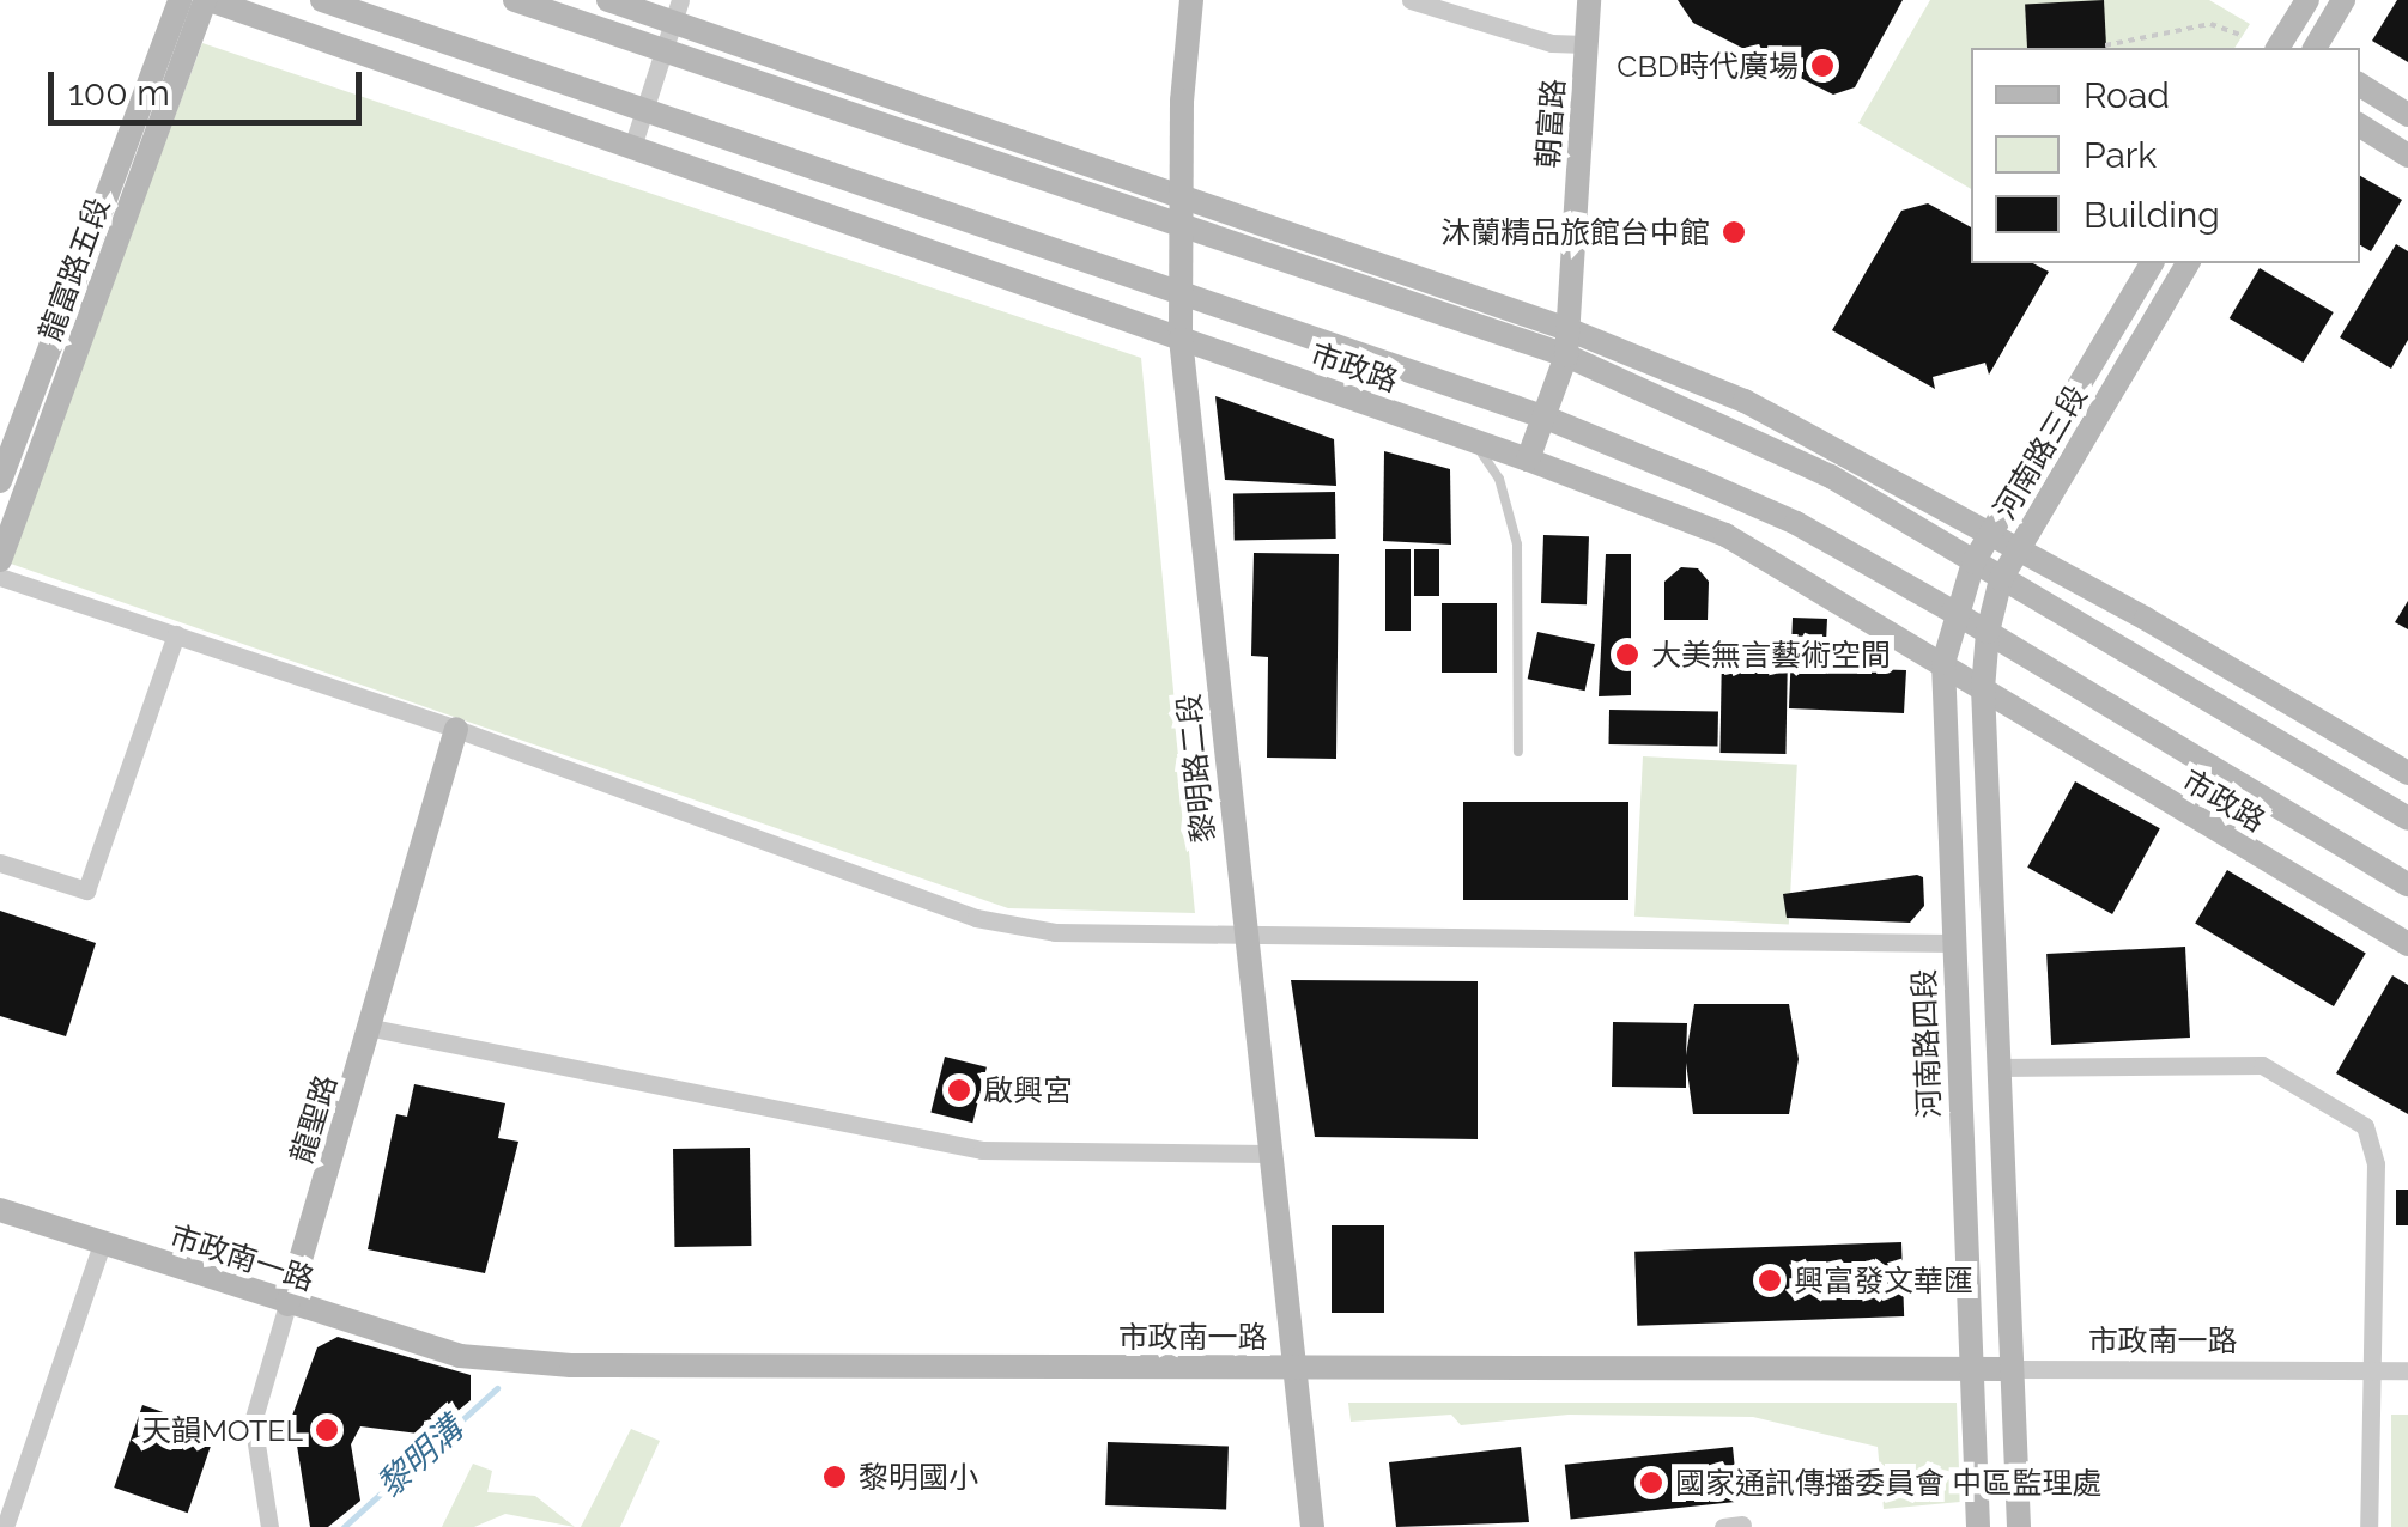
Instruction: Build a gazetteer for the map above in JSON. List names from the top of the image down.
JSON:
{
  "streets": {
    "street": [
      "朝富路",
      "龍富路五段",
      "市政路",
      "河南路三段",
      "黎明路二段",
      "河南路四段",
      "龍聖路",
      "市政南一路"
    ]
  },
  "crossings": [
    ["朝富路", "市政路"],
    ["龍富路五段", "市政路"],
    ["市政路", "河南路三段"],
    ["市政路", "黎明路二段"],
    ["市政路", "河南路四段"],
    ["河南路三段", "河南路四段"],
    ["黎明路二段", "市政南一路"],
    ["河南路四段", "市政南一路"],
    ["龍聖路", "市政南一路"]
  ],
  "water": ["黎明溝"],
  "places": [
    "CBD時代廣場",
    "沐蘭精品旅館台中館",
    "大美無言藝術空間",
    "啟興宮",
    "興富發文華匯",
    "天韻MOTEL",
    "黎明國小",
    "國家通訊傳播委員會 中區監理處"
  ],
  "legend": ["Road", "Park", "Building"],
  "scale_bar": "100 m"
}
